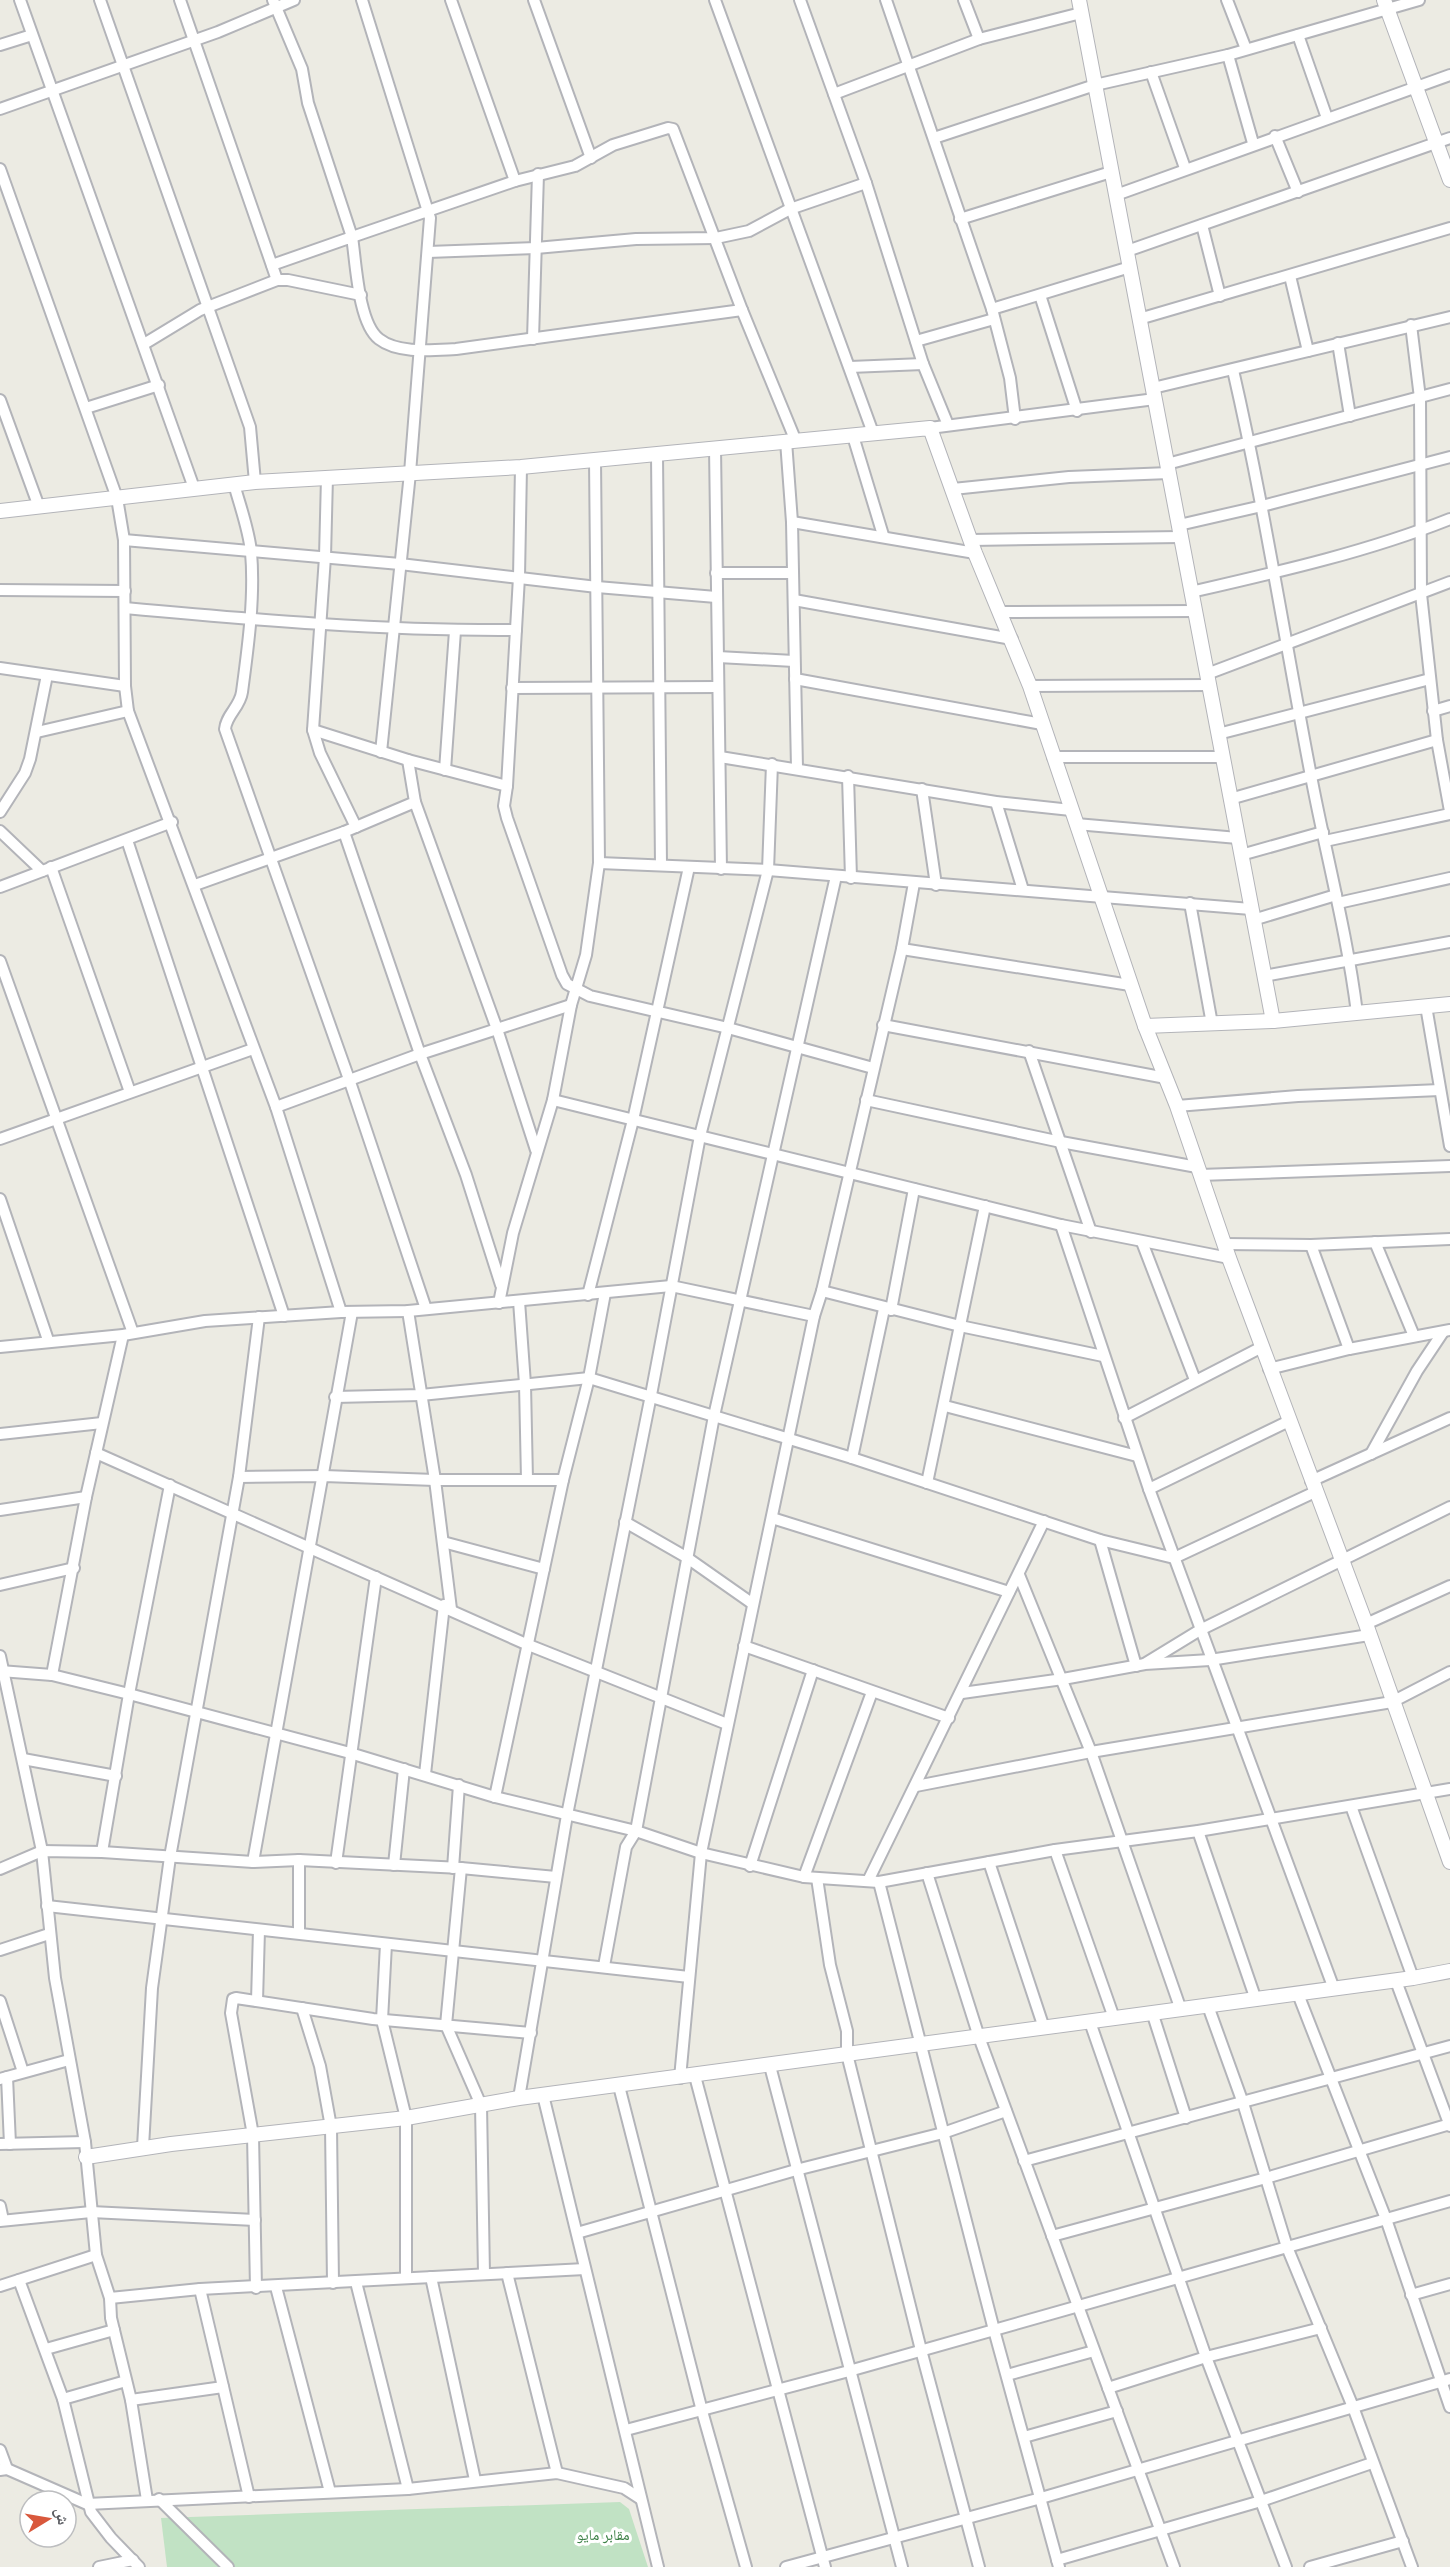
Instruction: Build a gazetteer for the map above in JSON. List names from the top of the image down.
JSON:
{
  "parks": ["مقابر مايو"],
  "north": "right"
}
